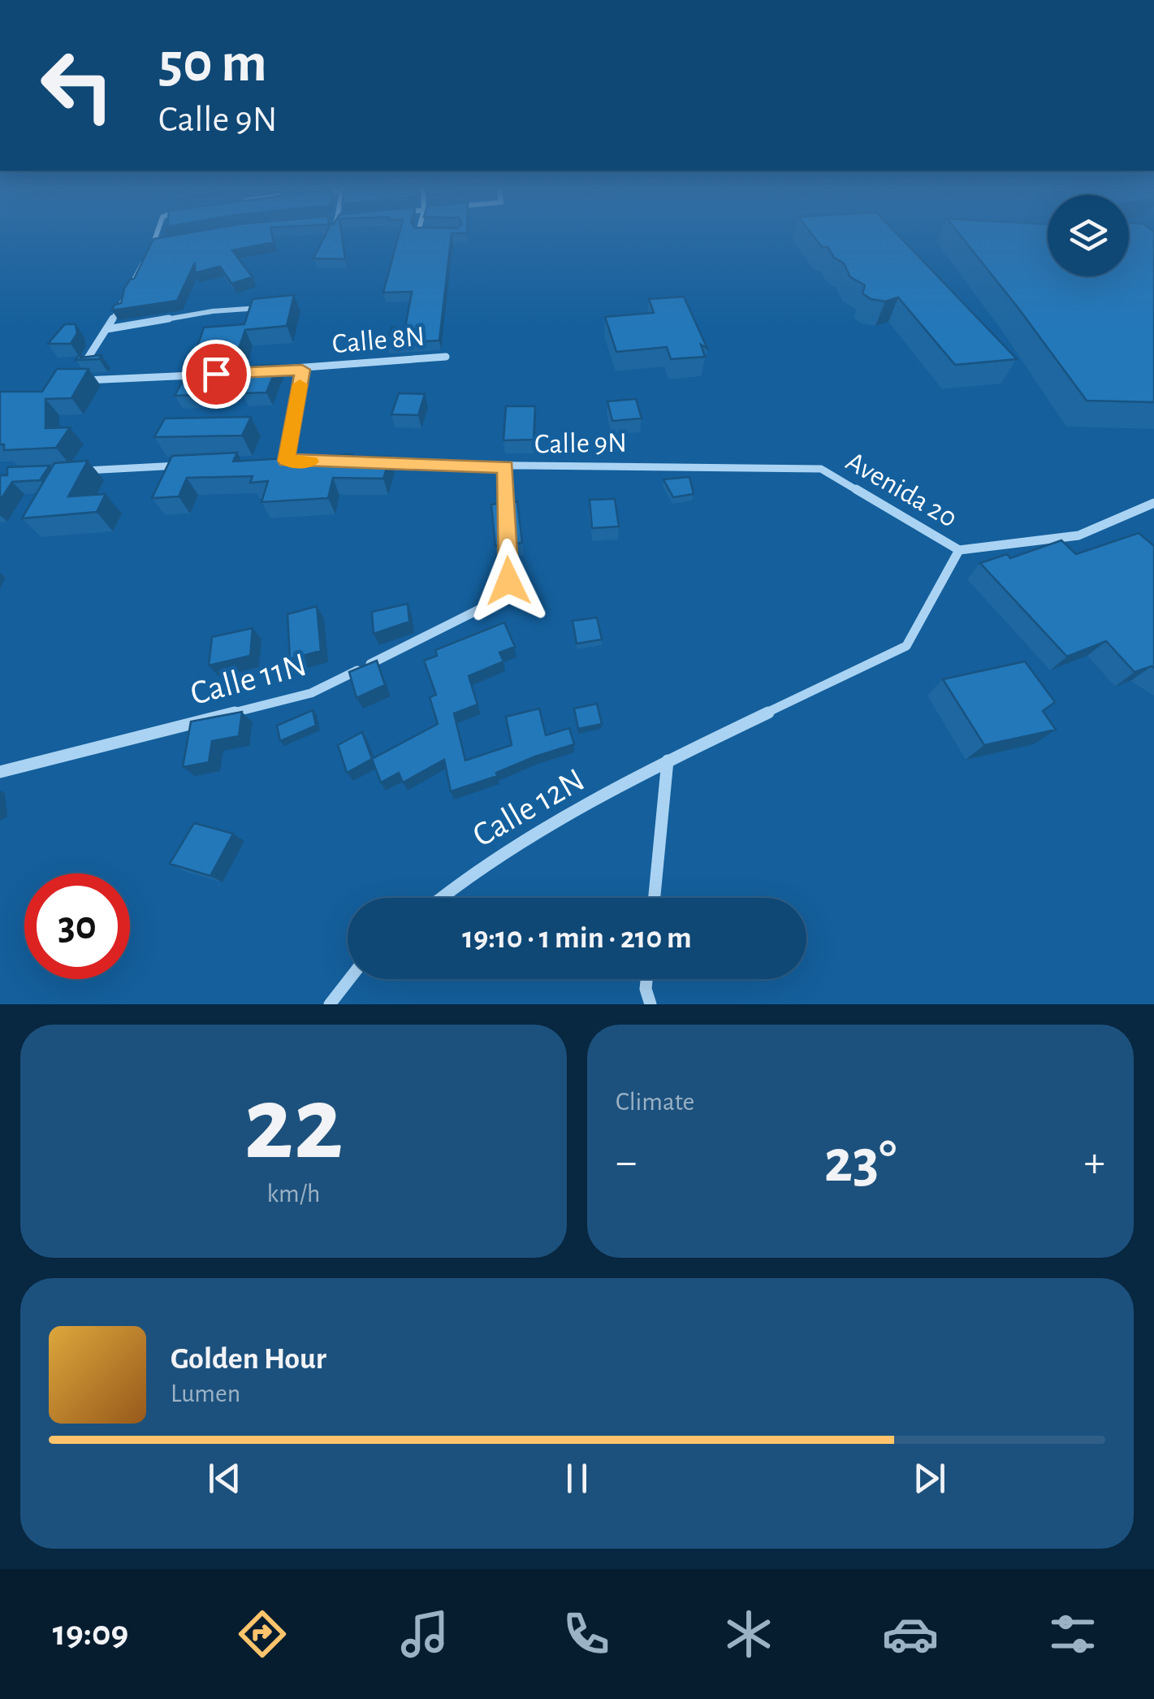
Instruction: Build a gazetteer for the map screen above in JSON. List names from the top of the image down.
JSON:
{
  "streets": {
    "street": [
      "Calle 8N",
      "Calle 9N",
      "Avenida 20",
      "Calle 11N",
      "Calle 12N"
    ]
  },
  "crossings": [
    ["Calle 9N", "Avenida 20"],
    ["Calle 9N", "Calle 11N"],
    ["Avenida 20", "Calle 12N"]
  ],
  "page": {
    "turn": ["50 m", "Calle 9N"],
    "limit": "30",
    "trip": "19:10 · 1 min · 210 m",
    "tile": [
      ["22", "km/h"],
      "Climate"
    ],
    "heat": ["−", "23°", "+"],
    "song": ["Golden Hour", "Lumen"],
    "tabs": "19:09"
  }
}
